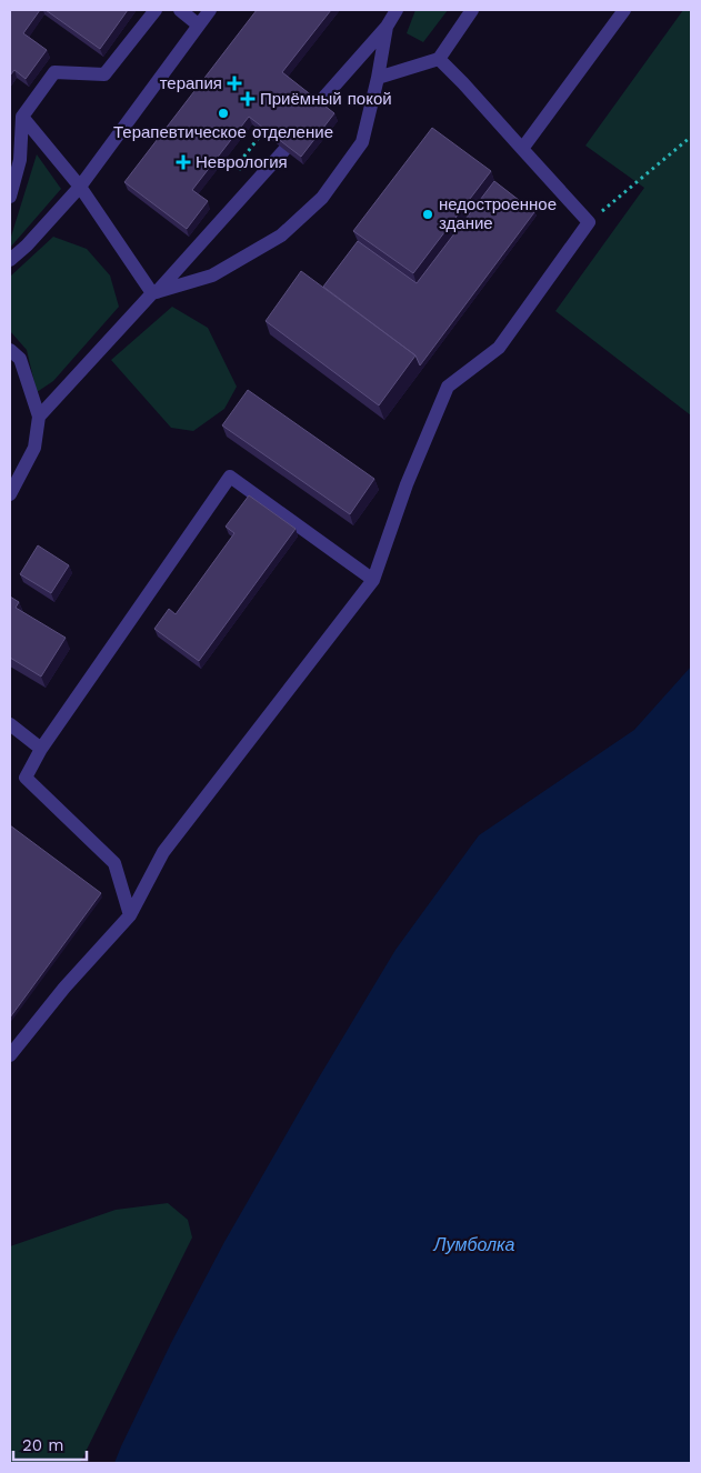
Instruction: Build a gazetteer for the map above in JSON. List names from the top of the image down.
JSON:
{
  "water": ["Лумболка"],
  "places": {
    "health": ["терапия", "Приёмный покой", "Неврология"],
    "other": ["Терапевтическое отделение", "недостроенное здание"]
  },
  "scale_bar": "20 m"
}
